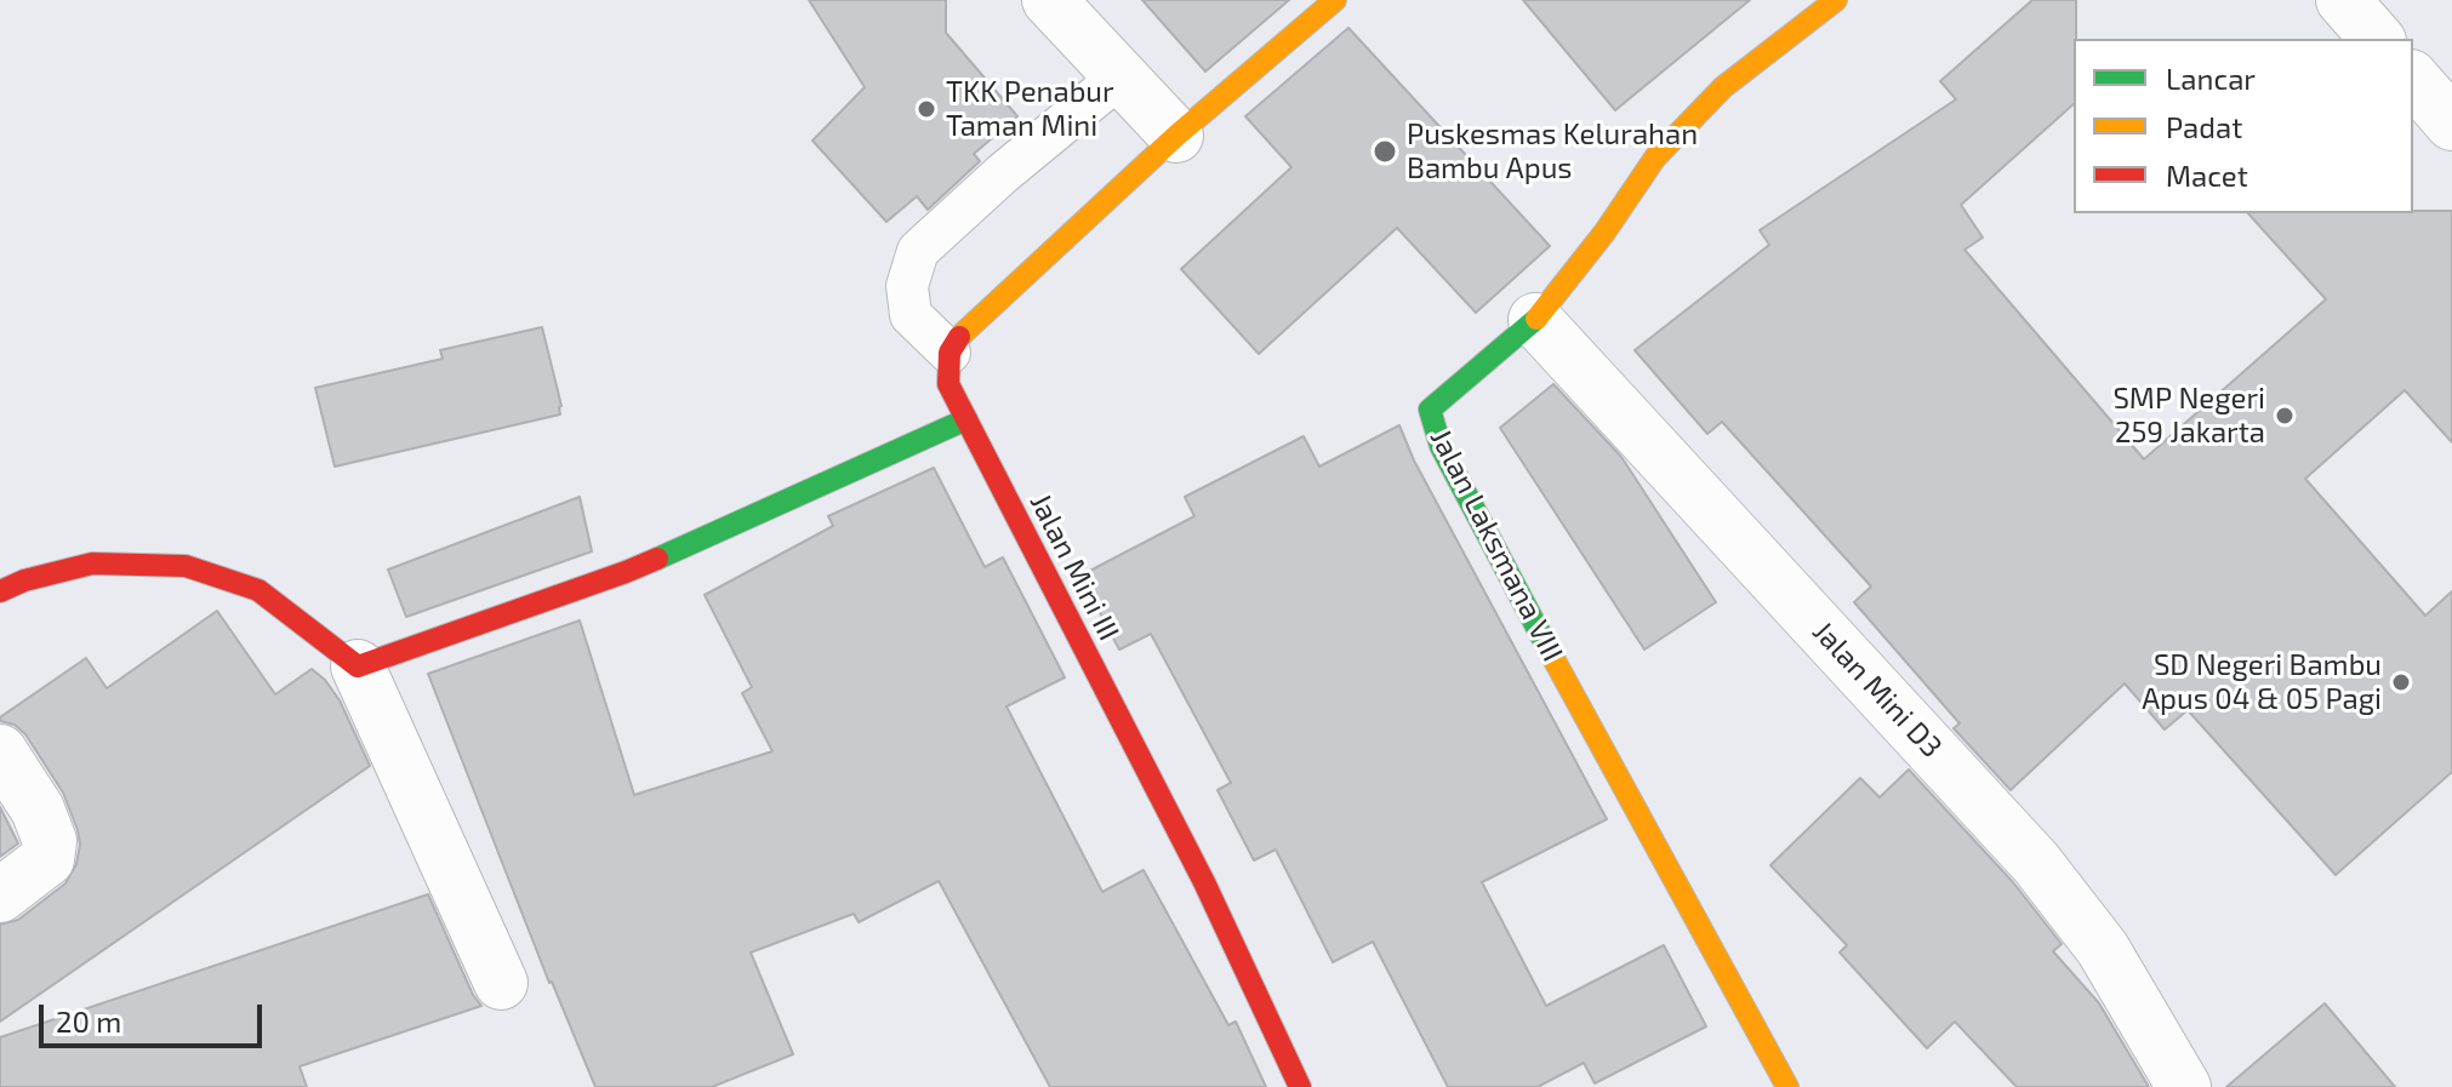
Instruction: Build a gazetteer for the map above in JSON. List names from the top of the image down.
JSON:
{
  "streets": {
    "street": ["Jalan Laksmana VIII", "Jalan Mini III", "Jalan Mini D3"]
  },
  "crossings": [
    ["Jalan Laksmana VIII", "Jalan Mini D3"]
  ],
  "places": [
    "TKK Penabur Taman Mini",
    "Puskesmas Kelurahan Bambu Apus",
    "SMP Negeri 259 Jakarta",
    "SD Negeri Bambu Apus 04 & 05 Pagi"
  ],
  "legend": ["Lancar", "Padat", "Macet"],
  "scale_bar": "20 m"
}
